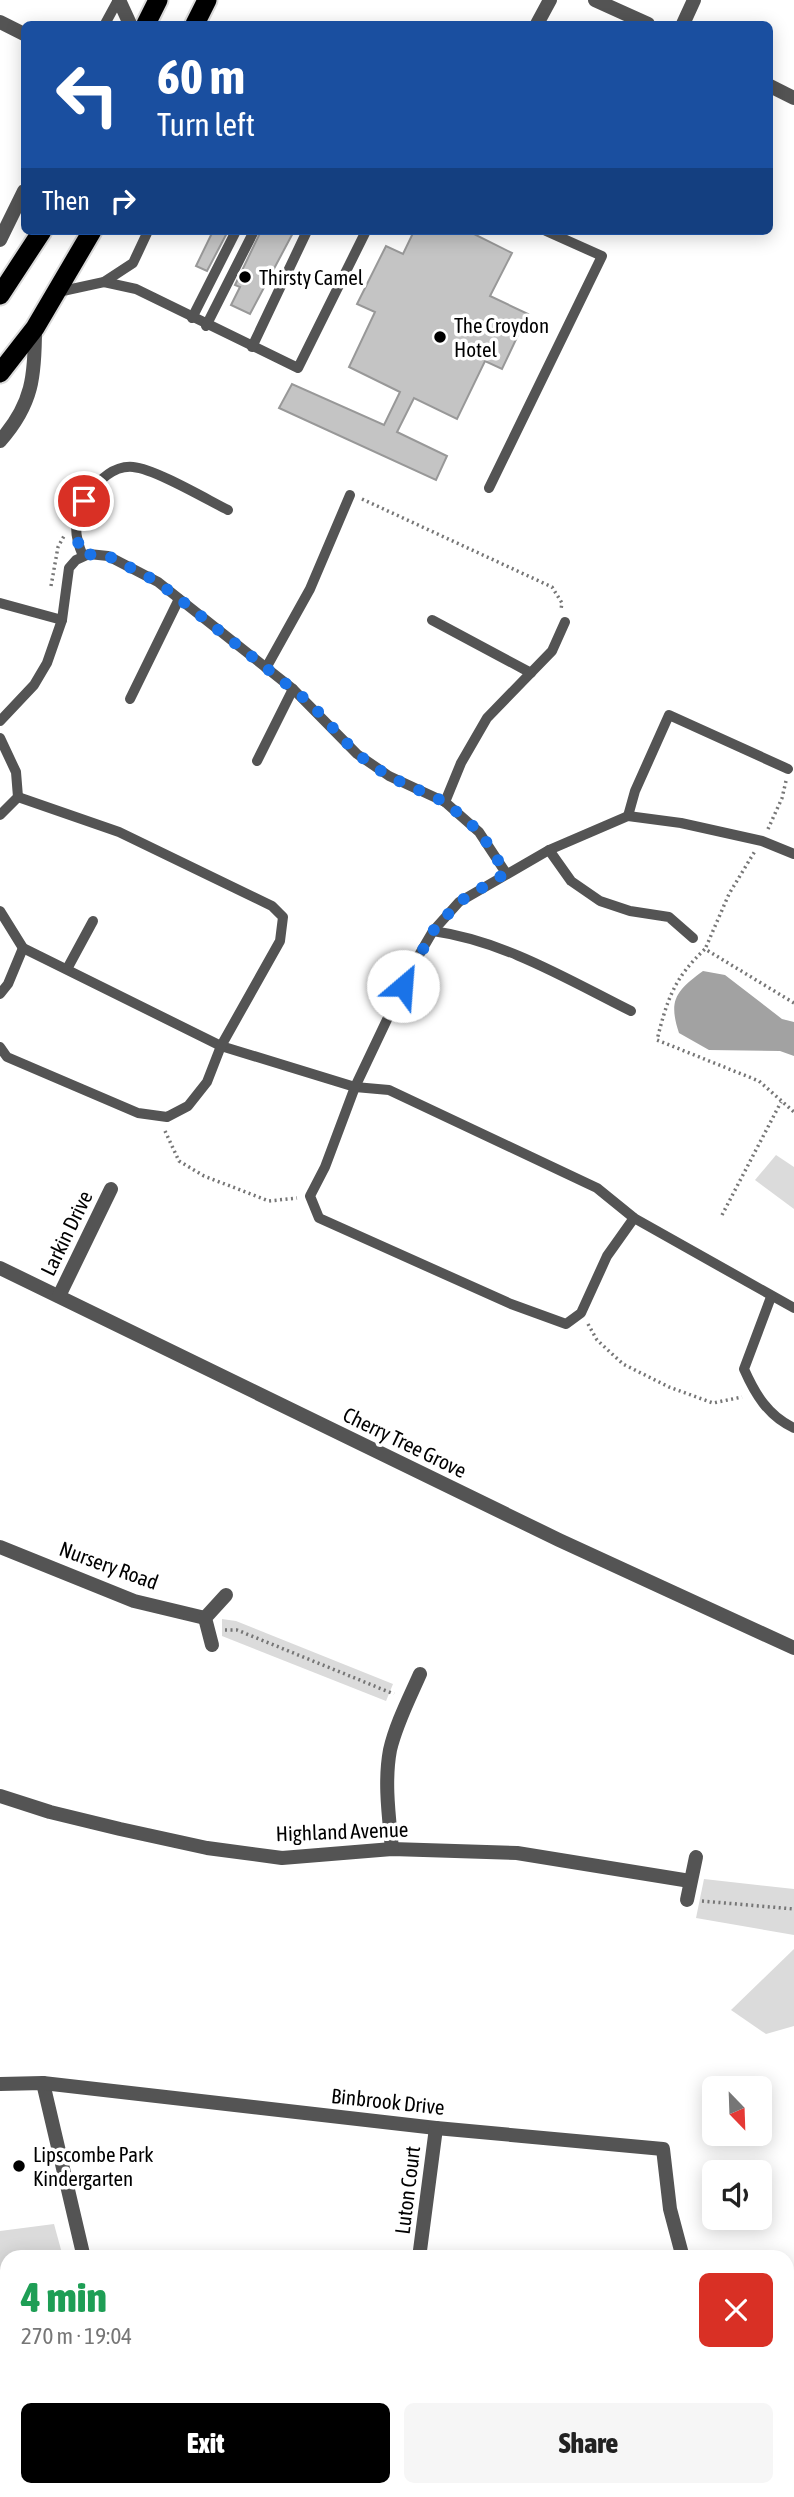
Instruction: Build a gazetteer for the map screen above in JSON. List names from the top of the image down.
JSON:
{
  "streets": {
    "street": [
      "Larkin Drive",
      "Cherry Tree Grove",
      "Nursery Road",
      "Highland Avenue",
      "Binbrook Drive",
      "Luton Court"
    ]
  },
  "crossings": [
    ["Larkin Drive", "Cherry Tree Grove"],
    ["Binbrook Drive", "Luton Court"]
  ],
  "places": ["Thirsty Camel", "The Croydon Hotel", "Lipscombe Park Kindergarten"],
  "north": "bottom right",
  "page": {
    "turn": ["60 m", "Turn left"],
    "then": "Then",
    "heading": ["4 min", "270 m · 19:04"],
    "buttons": ["Exit", "Share"]
  }
}
